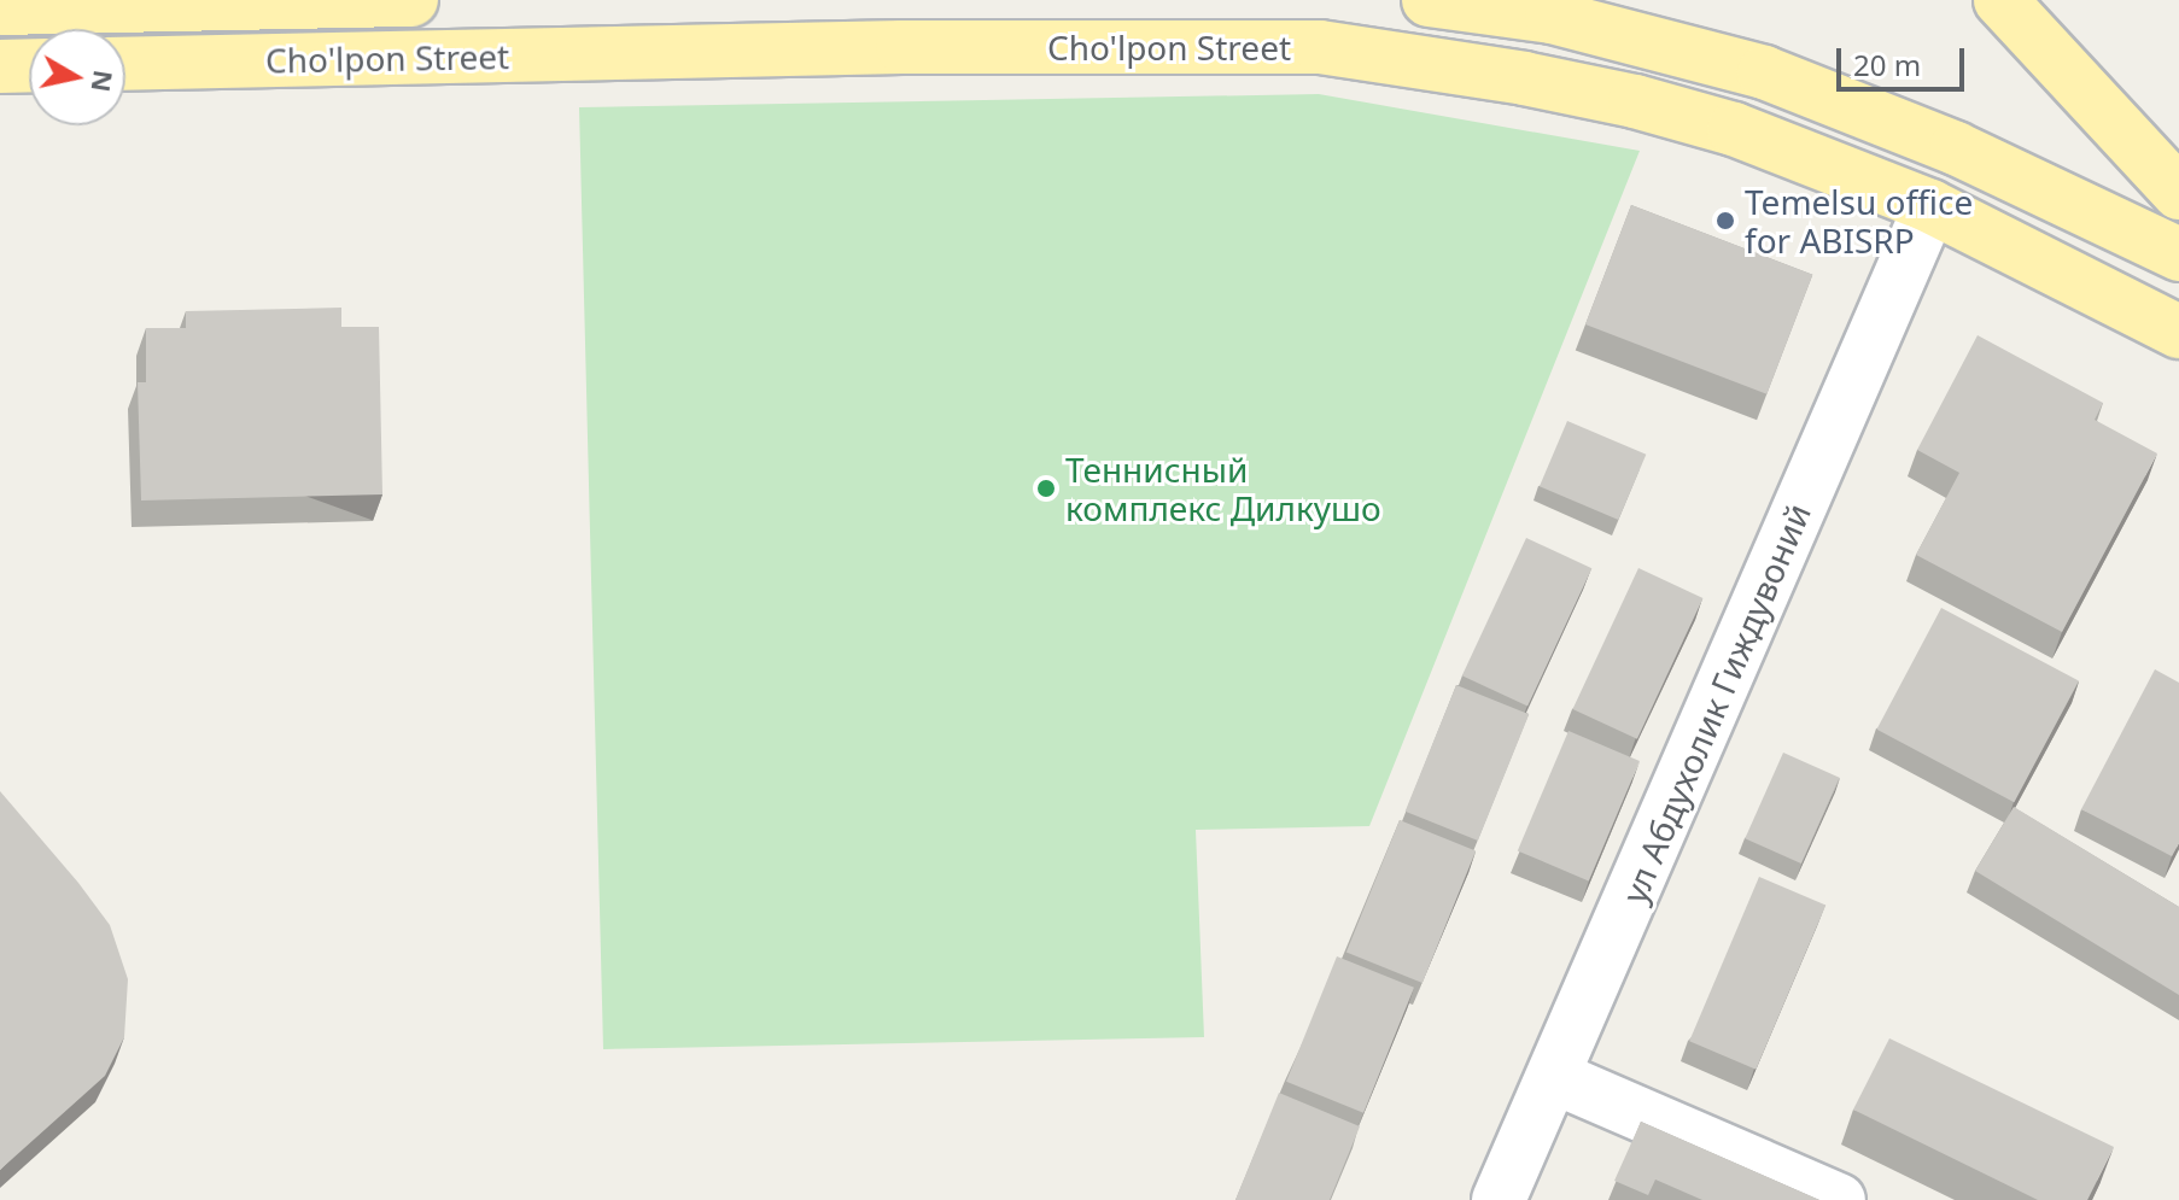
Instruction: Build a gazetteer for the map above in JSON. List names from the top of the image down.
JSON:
{
  "streets": {
    "main road": ["Cho'lpon Street"],
    "street": ["ул Абдухолик Гиждувоний"]
  },
  "crossings": [
    ["Cho'lpon Street", "ул Абдухолик Гиждувоний"]
  ],
  "places": ["Temelsu office for ABISRP", "Теннисный комплекс Дилкушо"],
  "scale_bar": "20 m",
  "north": "right"
}
